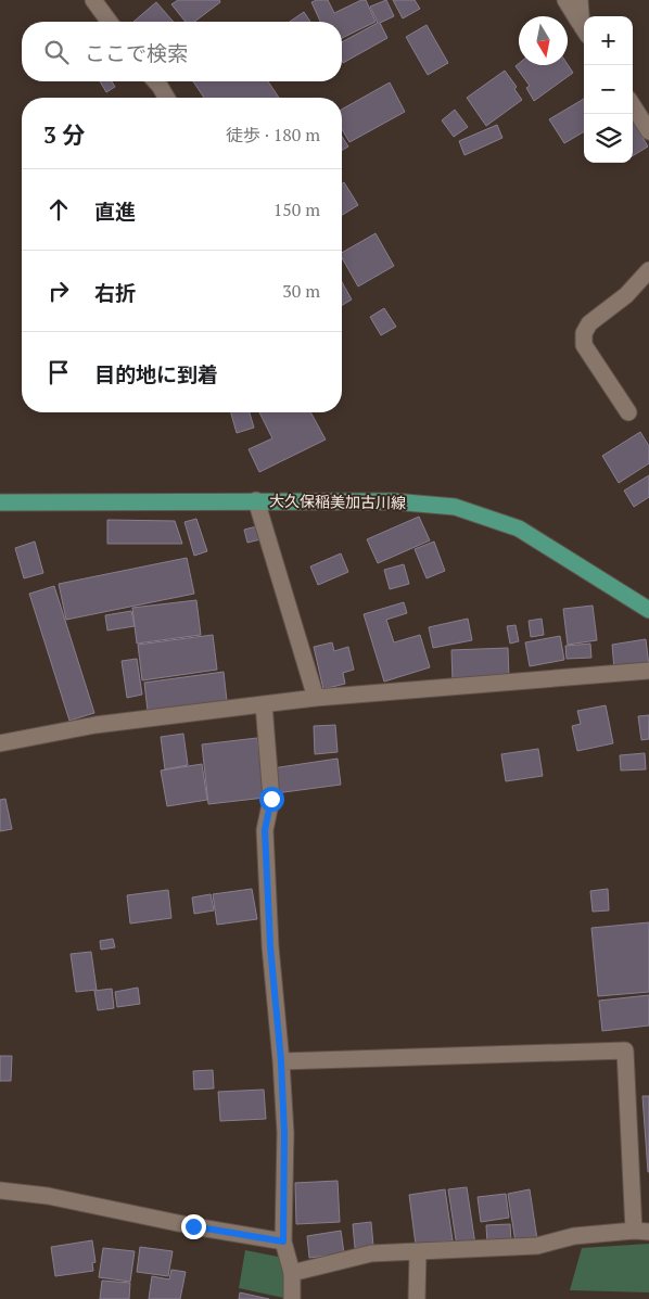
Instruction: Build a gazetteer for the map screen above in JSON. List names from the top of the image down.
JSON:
{
  "streets": {
    "main road": ["大久保稲美加古川線"]
  },
  "north": "bottom",
  "page": {
    "map_buttons": ["+", "−"],
    "search": "ここで検索",
    "heading": ["3 分", "徒歩 · 180 m"],
    "list": [
      ["直進", "150 m"],
      ["右折", "30 m"],
      "目的地に到着"
    ]
  }
}
